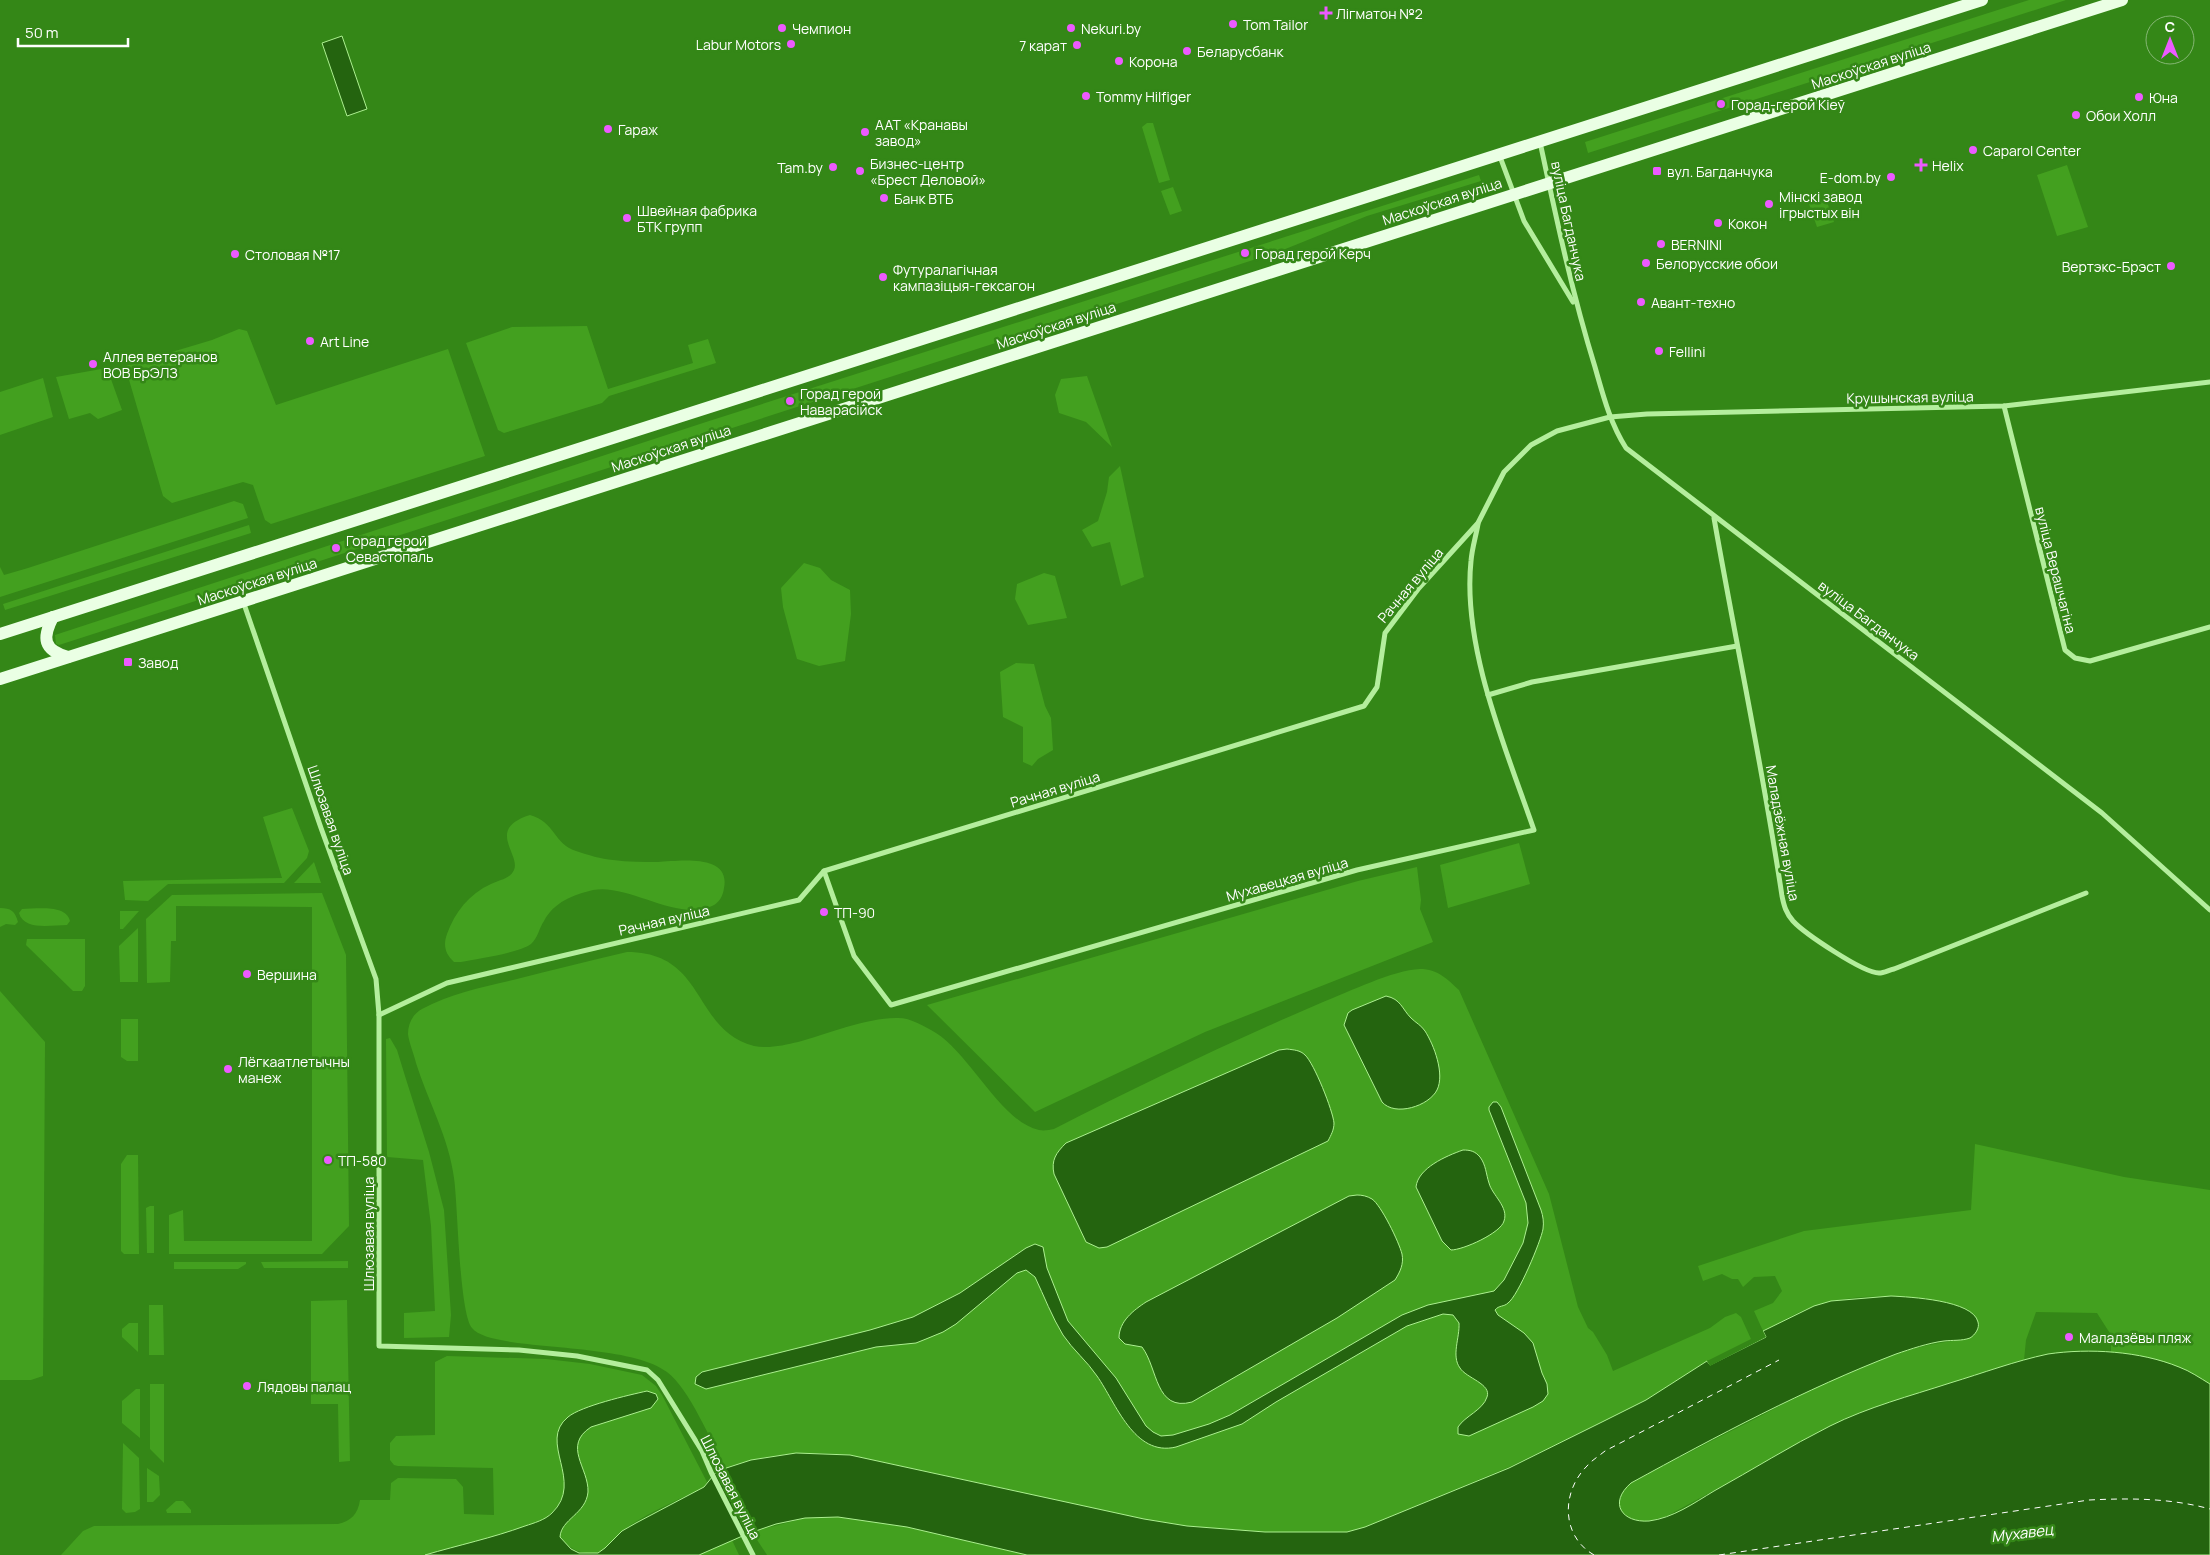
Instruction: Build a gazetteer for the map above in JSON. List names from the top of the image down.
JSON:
{
  "streets": {
    "main road": ["Маскоўская вуліца"],
    "street": [
      "вуліца Багданчука",
      "Крушынская вуліца",
      "вуліца Верашчагіна",
      "Рачная вуліца",
      "Шлюзавая вуліца",
      "Маладзёжная вуліца",
      "Мухавецкая вуліца"
    ]
  },
  "crossings": [
    ["Маскоўская вуліца", "вуліца Багданчука"],
    ["Маскоўская вуліца", "Шлюзавая вуліца"],
    ["вуліца Багданчука", "Крушынская вуліца"],
    ["вуліца Багданчука", "Рачная вуліца"],
    ["вуліца Багданчука", "Маладзёжная вуліца"],
    ["Крушынская вуліца", "вуліца Верашчагіна"],
    ["Крушынская вуліца", "Рачная вуліца"],
    ["Рачная вуліца", "Шлюзавая вуліца"],
    ["Рачная вуліца", "Мухавецкая вуліца"]
  ],
  "water": ["Мухавец"],
  "places": {
    "health": ["Лігматон №2", "Helix"],
    "other": [
      "Tom Tailor",
      "Чемпион",
      "Nekuri.by",
      "Labur Motors",
      "7 карат",
      "Беларусбанк",
      "Корона",
      "Tommy Hilfiger",
      "Юна",
      "Горад-герой Кіеў",
      "Обои Холл",
      "Гараж",
      "ААТ «Кранавы завод»",
      "Caparol Center",
      "Tam.by",
      "Бизнес-центр «Брест Деловой»",
      "E-dom.by",
      "Банк ВТБ",
      "Мінскі завод ігрыстых він",
      "Швейная фабрика БТК групп",
      "Кокон",
      "BERNINI",
      "Горад герой Керч",
      "Столовая №17",
      "Белорусские обои",
      "Вертэкс-Брэст",
      "Футуралагічная кампазіцыя-гексагон",
      "Авант-техно",
      "Art Line",
      "Fellini",
      "Аллея ветеранов ВОВ БрЭЛЗ",
      "Горад герой Наварасійск",
      "Горад герой Севастопаль",
      "ТП-90",
      "Вершина",
      "Лёгкаатлетычны манеж",
      "ТП-580",
      "Маладзёвы пляж",
      "Лядовы палац"
    ],
    "transit": ["вул. Багданчука", "Завод"]
  },
  "scale_bar": "50 m",
  "north": "top"
}
